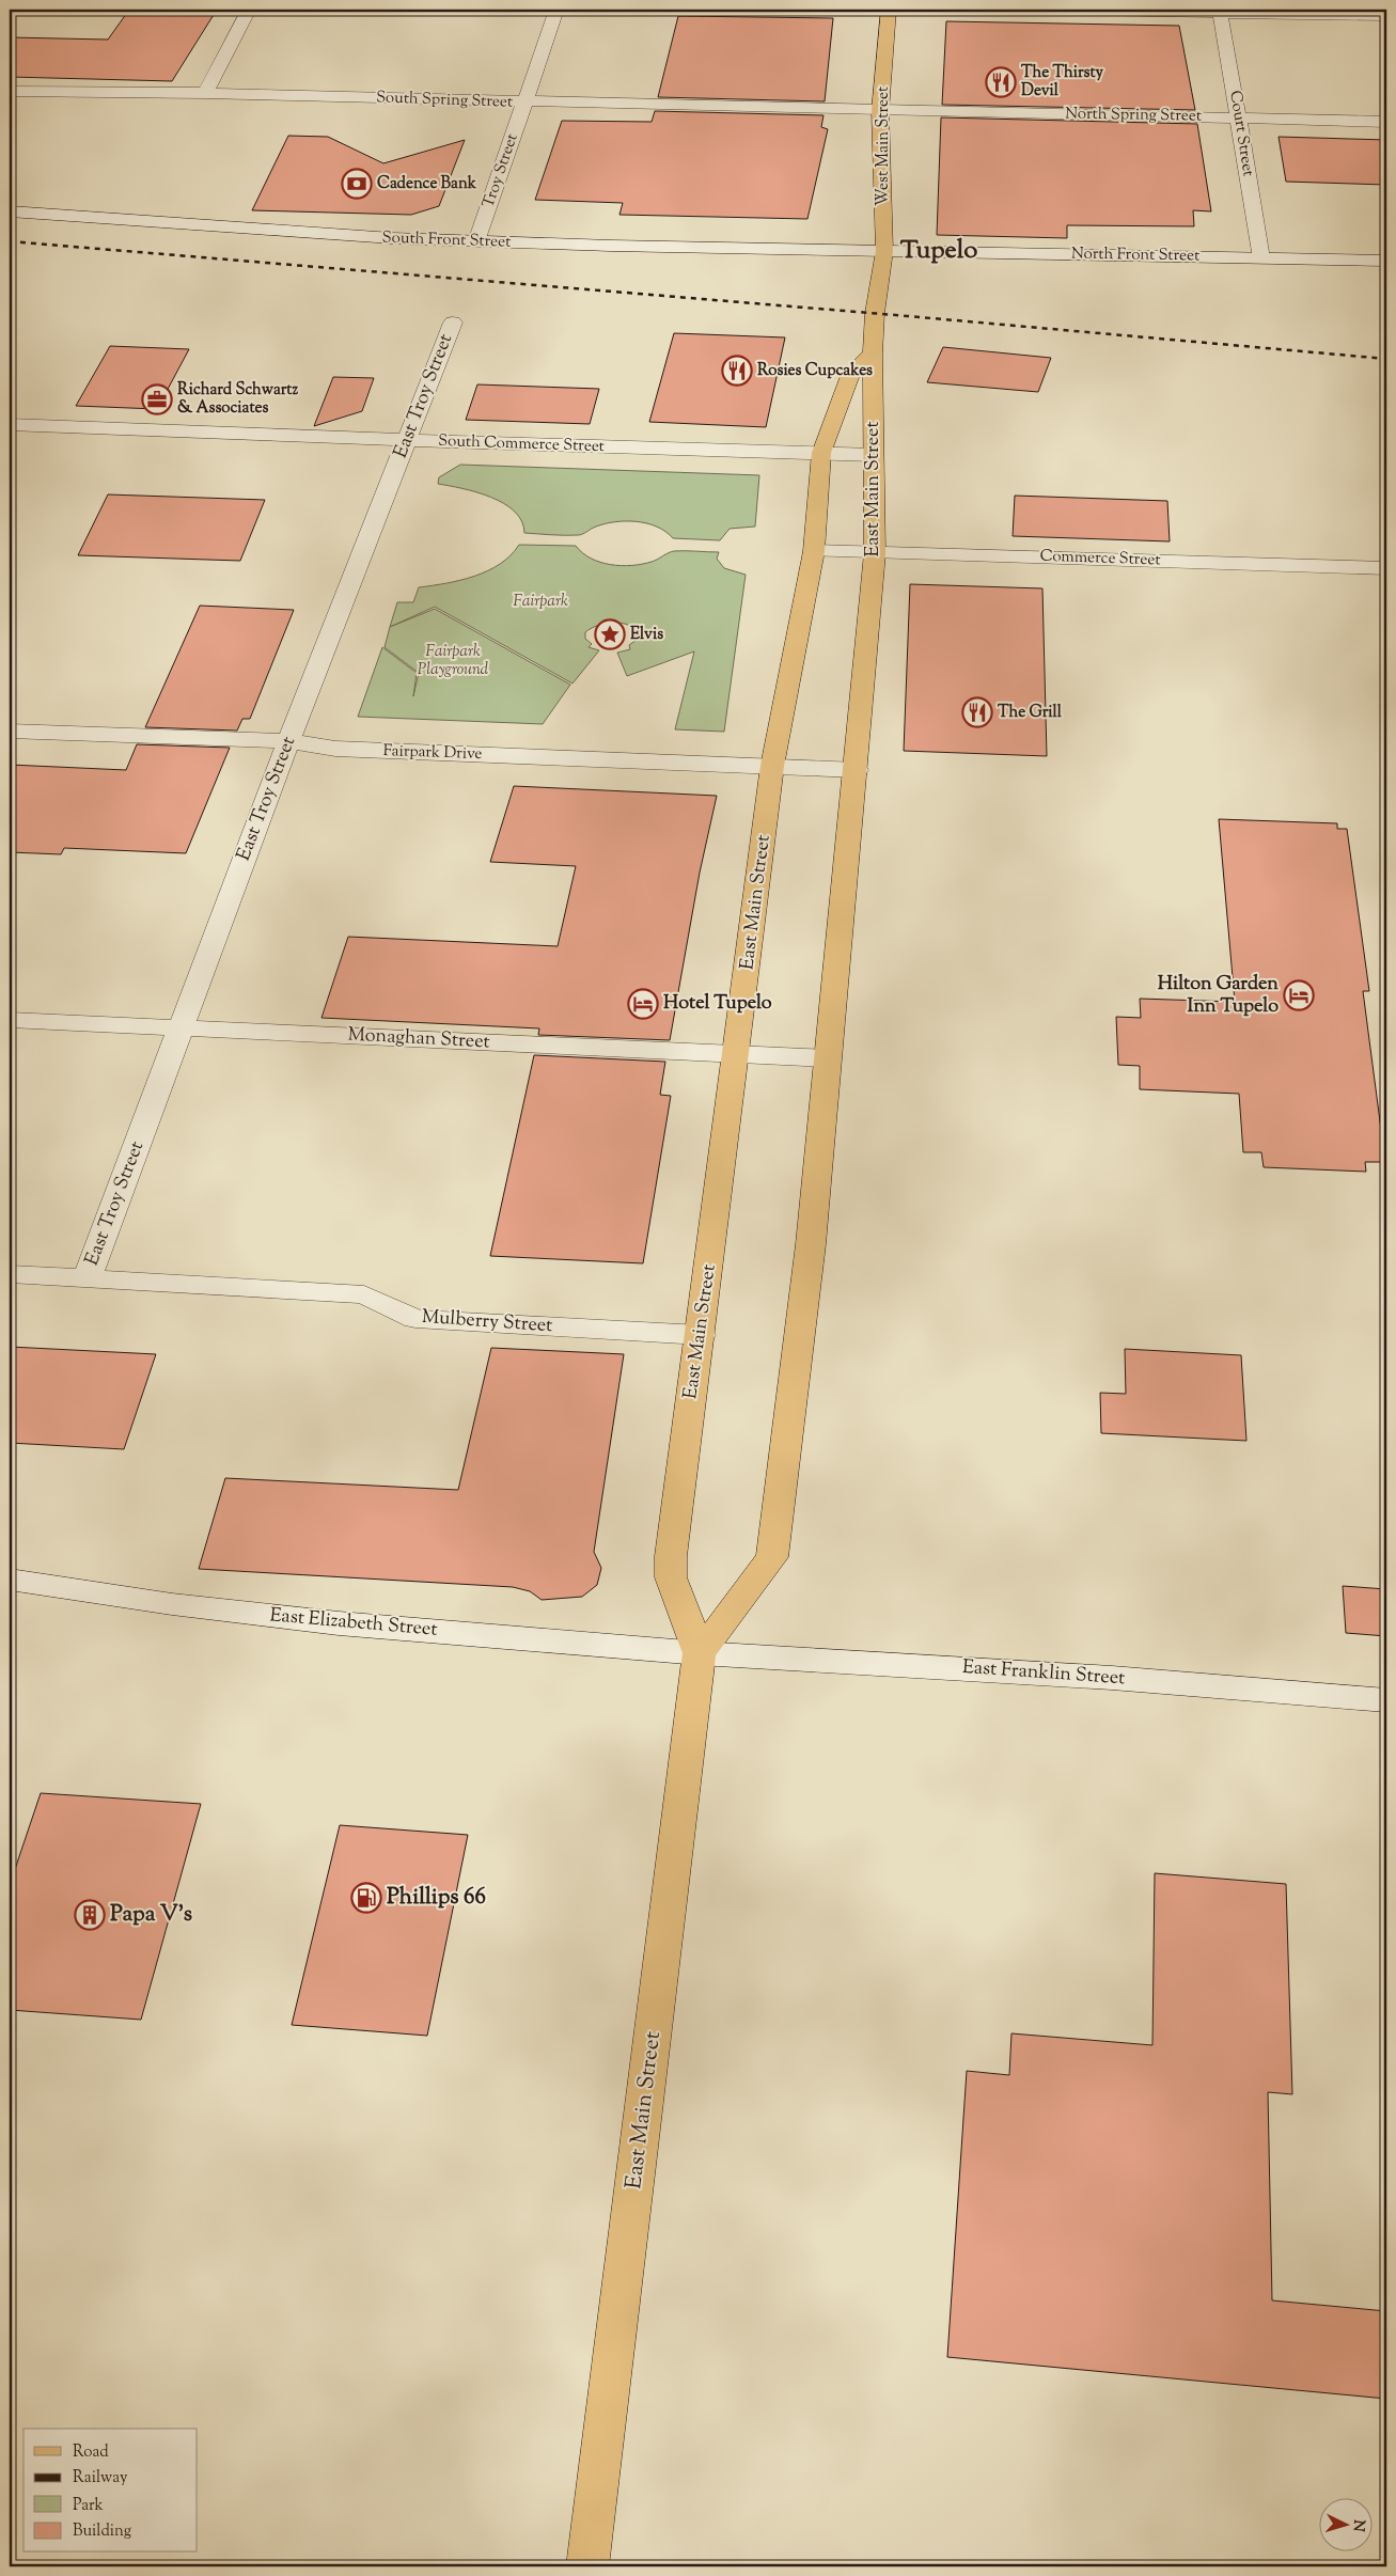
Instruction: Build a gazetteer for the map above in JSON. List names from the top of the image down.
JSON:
{
  "streets": {
    "main road": ["West Main Street", "East Main Street"],
    "street": [
      "South Spring Street",
      "North Spring Street",
      "Court Street",
      "Troy Street",
      "South Front Street",
      "North Front Street",
      "East Troy Street",
      "South Commerce Street",
      "Commerce Street",
      "Fairpark Drive",
      "Monaghan Street",
      "Mulberry Street",
      "East Elizabeth Street",
      "East Franklin Street"
    ]
  },
  "crossings": [
    ["South Spring Street", "North Spring Street"],
    ["South Spring Street", "West Main Street"],
    ["South Spring Street", "Troy Street"],
    ["North Spring Street", "Court Street"],
    ["North Spring Street", "West Main Street"],
    ["Court Street", "North Front Street"],
    ["West Main Street", "South Front Street"],
    ["West Main Street", "North Front Street"],
    ["West Main Street", "East Main Street"],
    ["Troy Street", "South Front Street"],
    ["South Front Street", "North Front Street"],
    ["South Front Street", "East Main Street"],
    ["North Front Street", "East Main Street"],
    ["East Troy Street", "South Commerce Street"],
    ["East Troy Street", "Fairpark Drive"],
    ["East Troy Street", "Monaghan Street"],
    ["East Troy Street", "Mulberry Street"],
    ["South Commerce Street", "East Main Street"],
    ["East Main Street", "Commerce Street"],
    ["East Main Street", "Fairpark Drive"],
    ["East Main Street", "Monaghan Street"],
    ["East Main Street", "Mulberry Street"],
    ["East Main Street", "East Elizabeth Street"],
    ["East Main Street", "East Franklin Street"],
    ["East Elizabeth Street", "East Franklin Street"]
  ],
  "districts": ["Tupelo"],
  "parks": ["Fairpark", "Fairpark Playground"],
  "places": {
    "restaurant": ["The Thirsty Devil", "Rosies Cupcakes", "The Grill"],
    "bank": ["Cadence Bank"],
    "office": ["Richard Schwartz & Associates"],
    "place": ["Elvis"],
    "hotel": ["Hilton Garden Inn Tupelo", "Hotel Tupelo"],
    "fuel station": ["Phillips 66"],
    "building": ["Papa V's"]
  },
  "legend": [
    "Road",
    "Railway",
    "Park",
    "Building"
  ],
  "north": "right"
}
